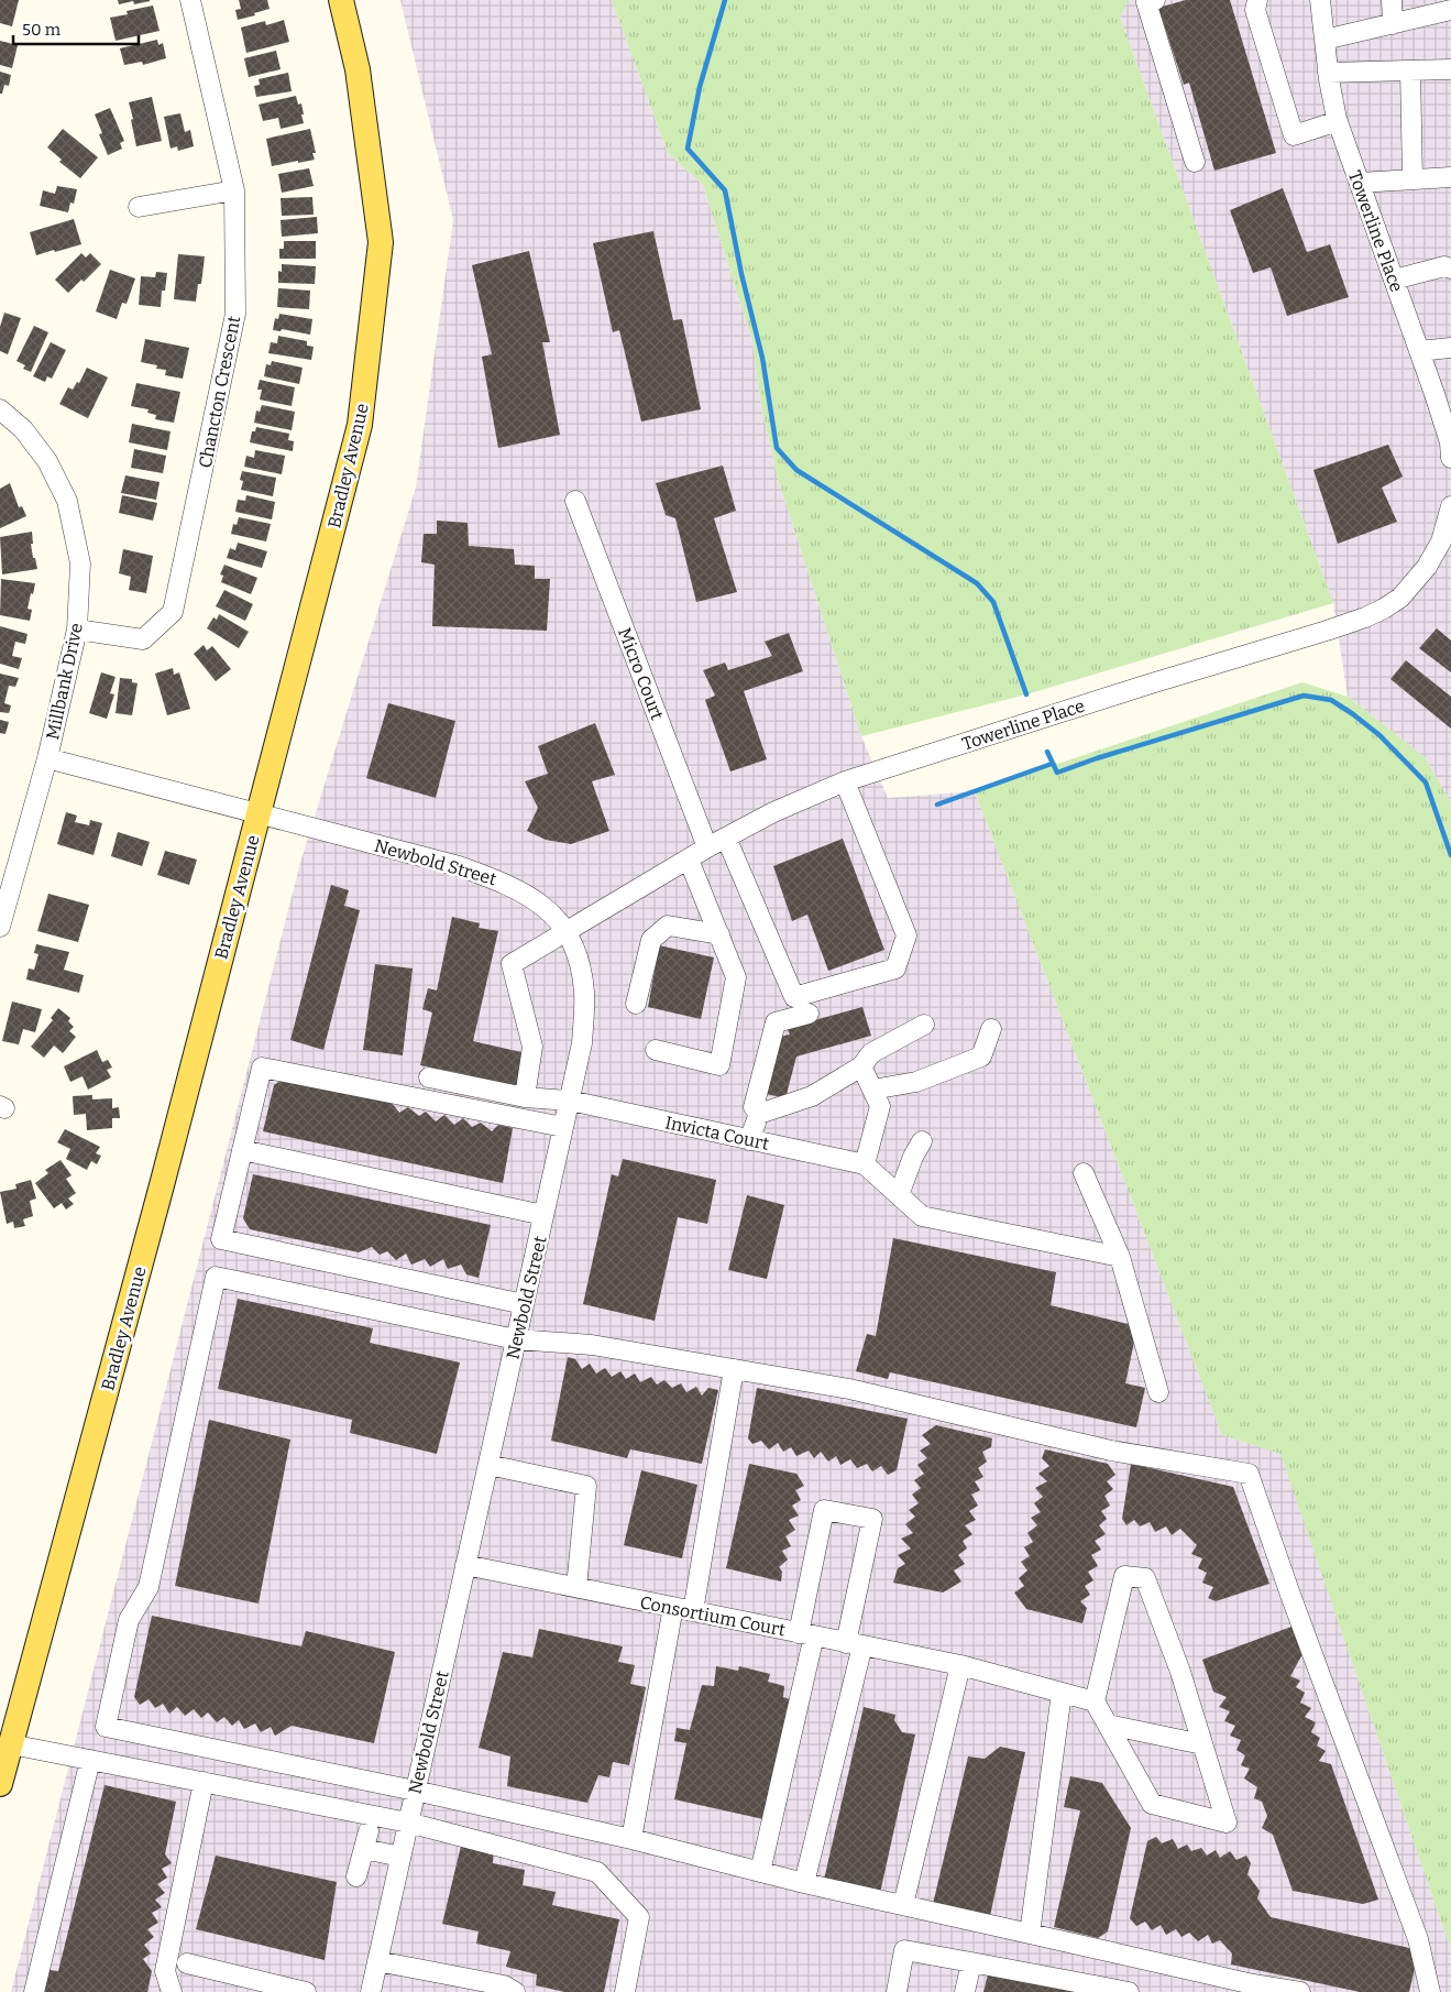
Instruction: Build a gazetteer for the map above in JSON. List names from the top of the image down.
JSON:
{
  "streets": {
    "main road": ["Bradley Avenue"],
    "street": [
      "Towerline Place",
      "Chancton Crescent",
      "Micro Court",
      "Millbank Drive",
      "Newbold Street",
      "Invicta Court",
      "Consortium Court"
    ]
  },
  "crossings": [
    ["Towerline Place", "Micro Court"],
    ["Towerline Place", "Newbold Street"],
    ["Towerline Place", "Invicta Court"],
    ["Chancton Crescent", "Millbank Drive"],
    ["Bradley Avenue", "Millbank Drive"],
    ["Bradley Avenue", "Newbold Street"],
    ["Millbank Drive", "Newbold Street"],
    ["Newbold Street", "Invicta Court"],
    ["Newbold Street", "Consortium Court"]
  ],
  "scale_bar": "50 m"
}
